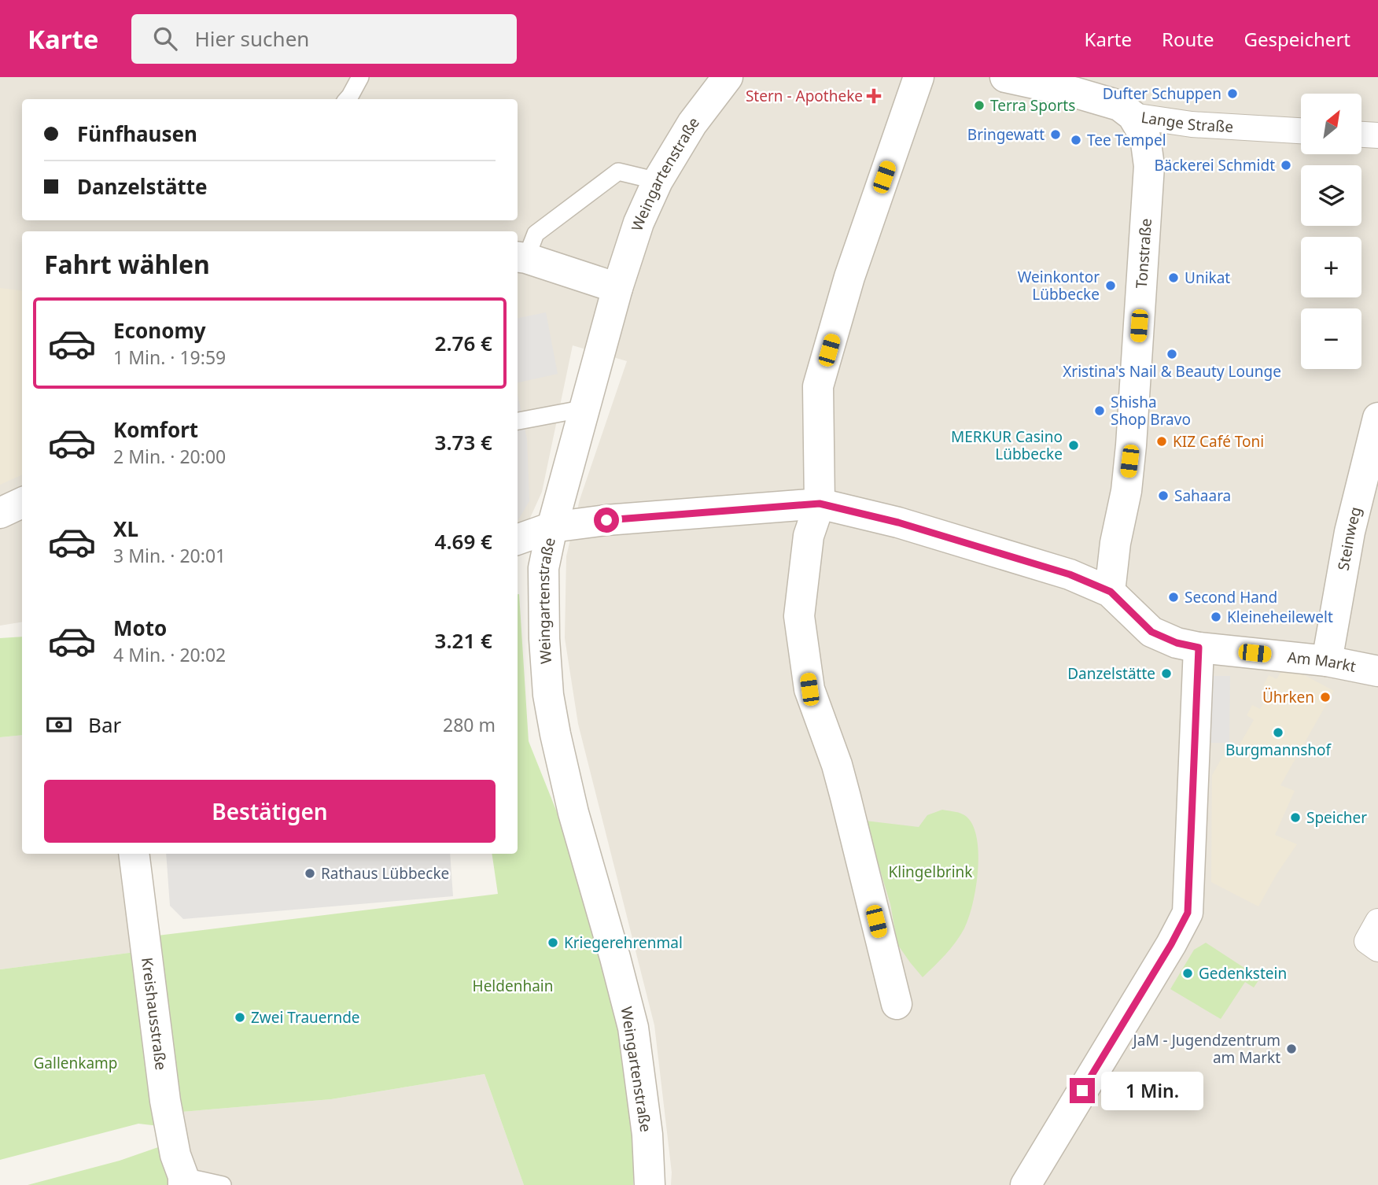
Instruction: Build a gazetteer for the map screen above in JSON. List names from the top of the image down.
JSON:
{
  "streets": {
    "street": [
      "Lange Straße",
      "Weingartenstraße",
      "Tonstraße",
      "Steinweg",
      "Am Markt",
      "Kreishausstraße"
    ]
  },
  "crossings": [
    ["Lange Straße", "Tonstraße"],
    ["Steinweg", "Am Markt"]
  ],
  "parks": ["Klingelbrink", "Heldenhain", "Gallenkamp"],
  "places": {
    "other": [
      "Dufter Schuppen",
      "Terra Sports",
      "Bringewatt",
      "Tee Tempel",
      "Bäckerei Schmidt",
      "Unikat",
      "Weinkontor Lübbecke",
      "Xristina's Nail & Beauty Lounge",
      "Shisha Shop Bravo",
      "KIZ Café Toni",
      "MERKUR Casino Lübbecke",
      "Sahaara",
      "Second Hand",
      "Kleineheilewelt",
      "Danzelstätte",
      "Ührken",
      "Burgmannshof",
      "Speicher",
      "Rathaus Lübbecke",
      "Kriegerehrenmal",
      "Gedenkstein",
      "Zwei Trauernde",
      "JaM - Jugendzentrum am Markt"
    ],
    "health": ["Stern - Apotheke"]
  },
  "north": "top right",
  "page": {
    "header": "Karte",
    "search": "Hier suchen",
    "nav": ["Karte", "Route", "Gespeichert"],
    "map_buttons": ["+", "−"],
    "banner": ["Fünfhausen", "Danzelstätte"],
    "heading": "Fahrt wählen",
    "list": [
      {
        "name": "Economy",
        "note": "1 Min. · 19:59",
        "value": "2.76 €"
      },
      {
        "name": "Komfort",
        "note": "2 Min. · 20:00",
        "value": "3.73 €"
      },
      {
        "name": "XL",
        "note": "3 Min. · 20:01",
        "value": "4.69 €"
      },
      {
        "name": "Moto",
        "note": "4 Min. · 20:02",
        "value": "3.21 €"
      }
    ],
    "pay": ["Bar", "280 m"],
    "buttons": "Bestätigen",
    "bubble": "1 Min."
  }
}
